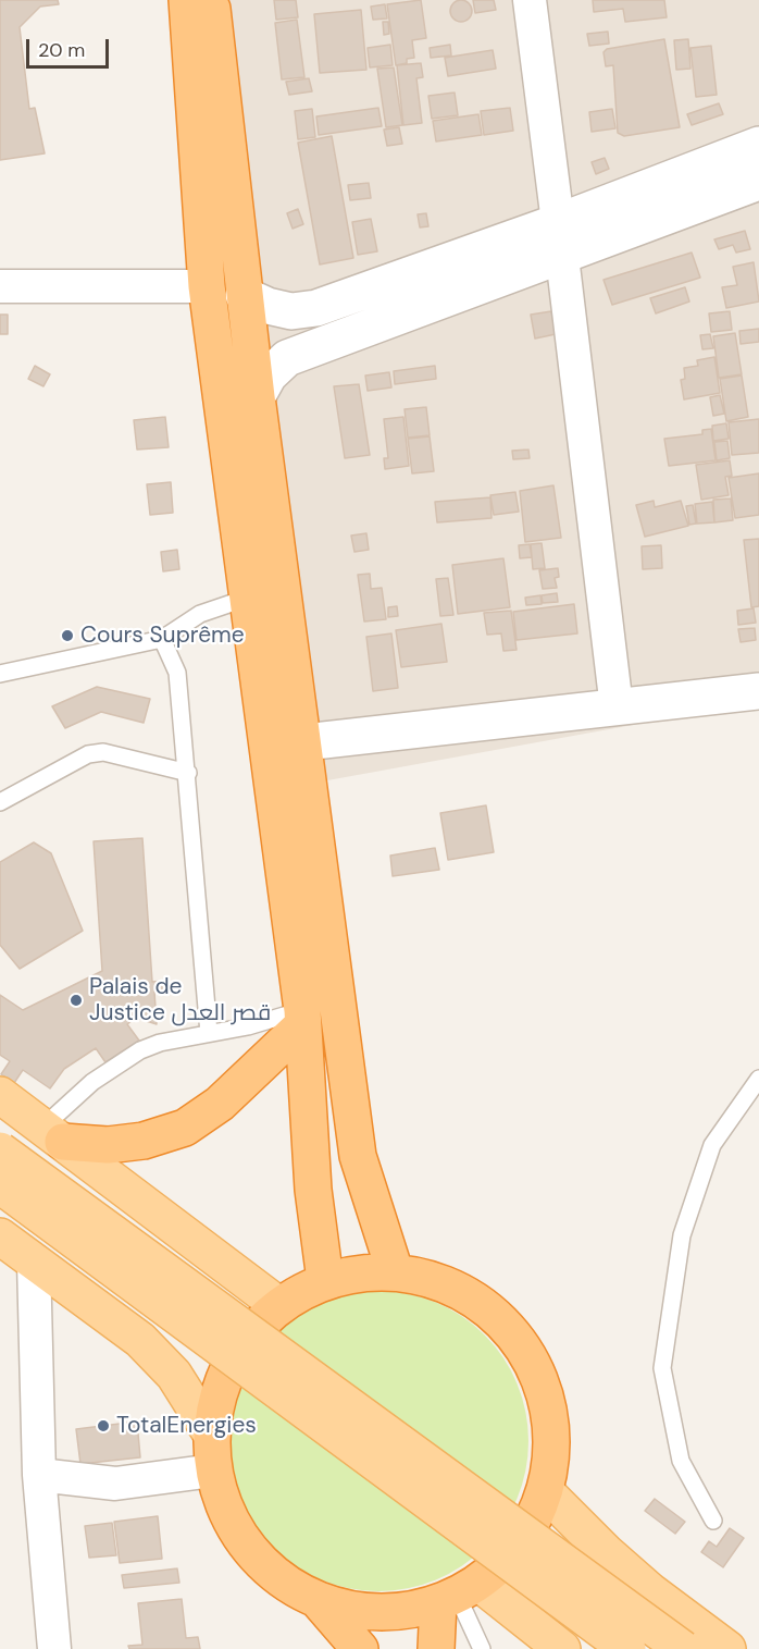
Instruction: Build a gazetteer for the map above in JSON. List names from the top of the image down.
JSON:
{
  "places": ["Cours Suprême", "Palais de Justice قصر العدل", "TotalEnergies"],
  "scale_bar": "20 m"
}
